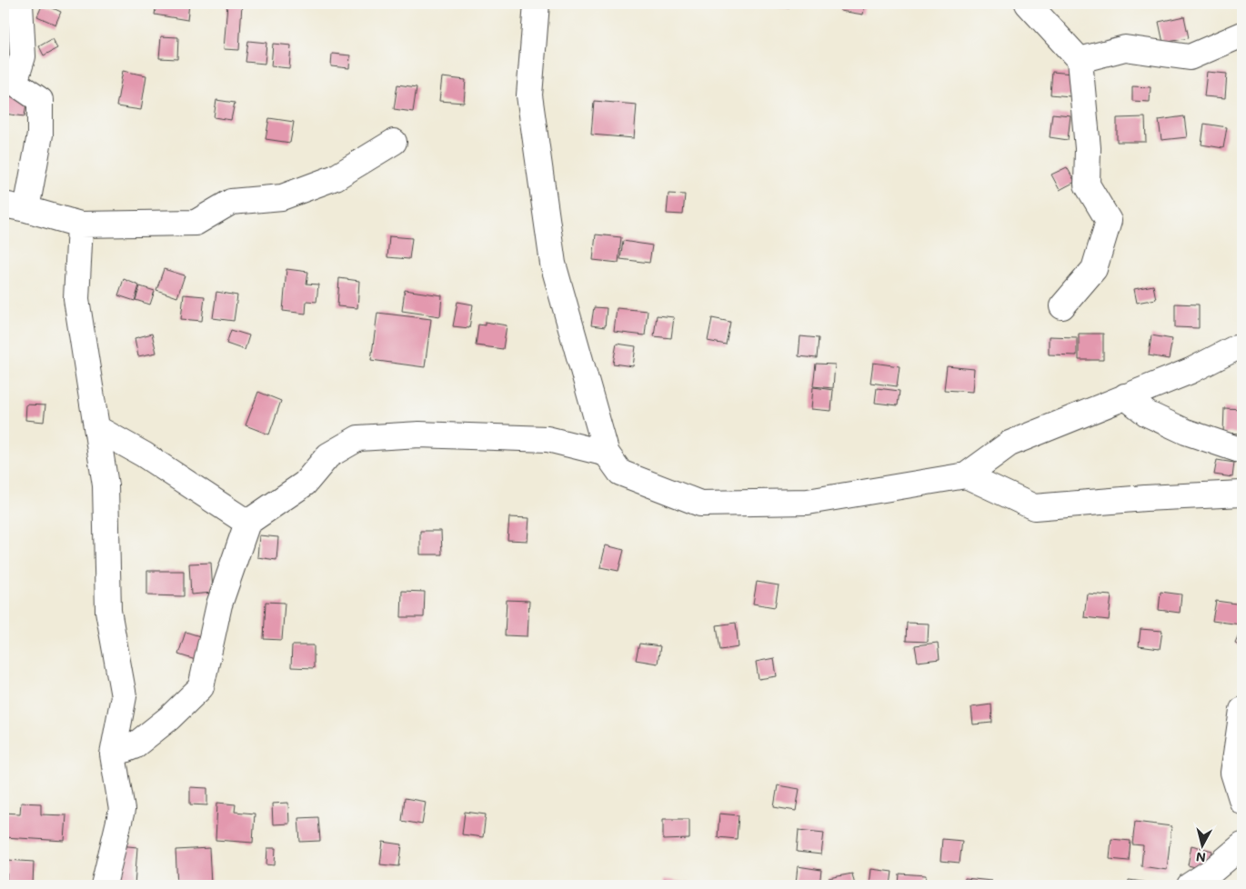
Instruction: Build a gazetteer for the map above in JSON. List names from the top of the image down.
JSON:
{
  "north": "bottom"
}
